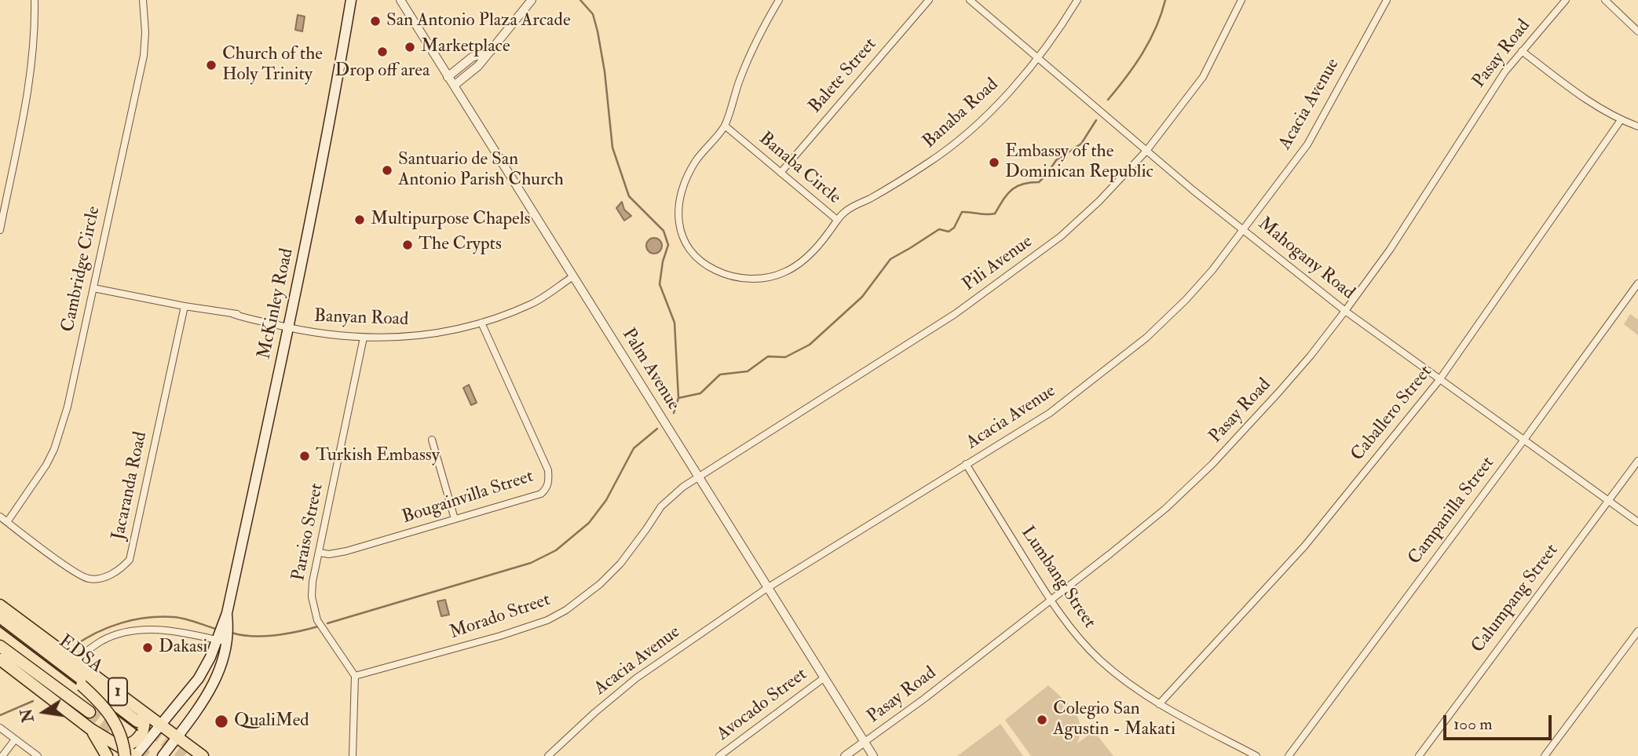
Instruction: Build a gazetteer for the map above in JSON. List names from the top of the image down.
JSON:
{
  "streets": {
    "highway": ["EDSA", "1"],
    "main road": ["McKinley Road"],
    "street": [
      "Pasay Road",
      "Balete Street",
      "Acacia Avenue",
      "Banaba Road",
      "Banaba Circle",
      "Mahogany Road",
      "Pili Avenue",
      "Cambridge Circle",
      "Banyan Road",
      "Palm Avenue",
      "Caballero Street",
      "Jacaranda Road",
      "Bougainvilla Street",
      "Campanilla Street",
      "Paraiso Street",
      "Lumbang Street",
      "Calumpang Street",
      "Morado Street",
      "Avocado Street"
    ]
  },
  "crossings": [
    ["Pasay Road", "Mahogany Road"],
    ["Pasay Road", "Palm Avenue"],
    ["Pasay Road", "Lumbang Street"],
    ["Balete Street", "Banaba Road"],
    ["Balete Street", "Banaba Circle"],
    ["Acacia Avenue", "Mahogany Road"],
    ["Acacia Avenue", "Palm Avenue"],
    ["Acacia Avenue", "Lumbang Street"],
    ["Banaba Road", "Banaba Circle"],
    ["Banaba Road", "Mahogany Road"],
    ["Mahogany Road", "Pili Avenue"],
    ["Mahogany Road", "Caballero Street"],
    ["Mahogany Road", "Campanilla Street"],
    ["Mahogany Road", "Calumpang Street"],
    ["Pili Avenue", "Palm Avenue"],
    ["Pili Avenue", "Morado Street"],
    ["Cambridge Circle", "Banyan Road"],
    ["Cambridge Circle", "Jacaranda Road"],
    ["McKinley Road", "Banyan Road"],
    ["McKinley Road", "1"],
    ["Banyan Road", "Palm Avenue"],
    ["Banyan Road", "Jacaranda Road"],
    ["Banyan Road", "Bougainvilla Street"],
    ["Banyan Road", "Paraiso Street"],
    ["Palm Avenue", "Morado Street"],
    ["Palm Avenue", "Avocado Street"],
    ["Caballero Street", "Lumbang Street"],
    ["Bougainvilla Street", "Paraiso Street"],
    ["Paraiso Street", "Morado Street"]
  ],
  "places": [
    "San Antonio Plaza Arcade",
    "Marketplace",
    "Drop off area",
    "Church of the Holy Trinity",
    "Embassy of the Dominican Republic",
    "Santuario de San Antonio Parish Church",
    "Multipurpose Chapels",
    "The Crypts",
    "Turkish Embassy",
    "Dakasi",
    "Colegio San Agustin - Makati",
    "QualiMed"
  ],
  "scale_bar": "100 m",
  "north": "left"
}
